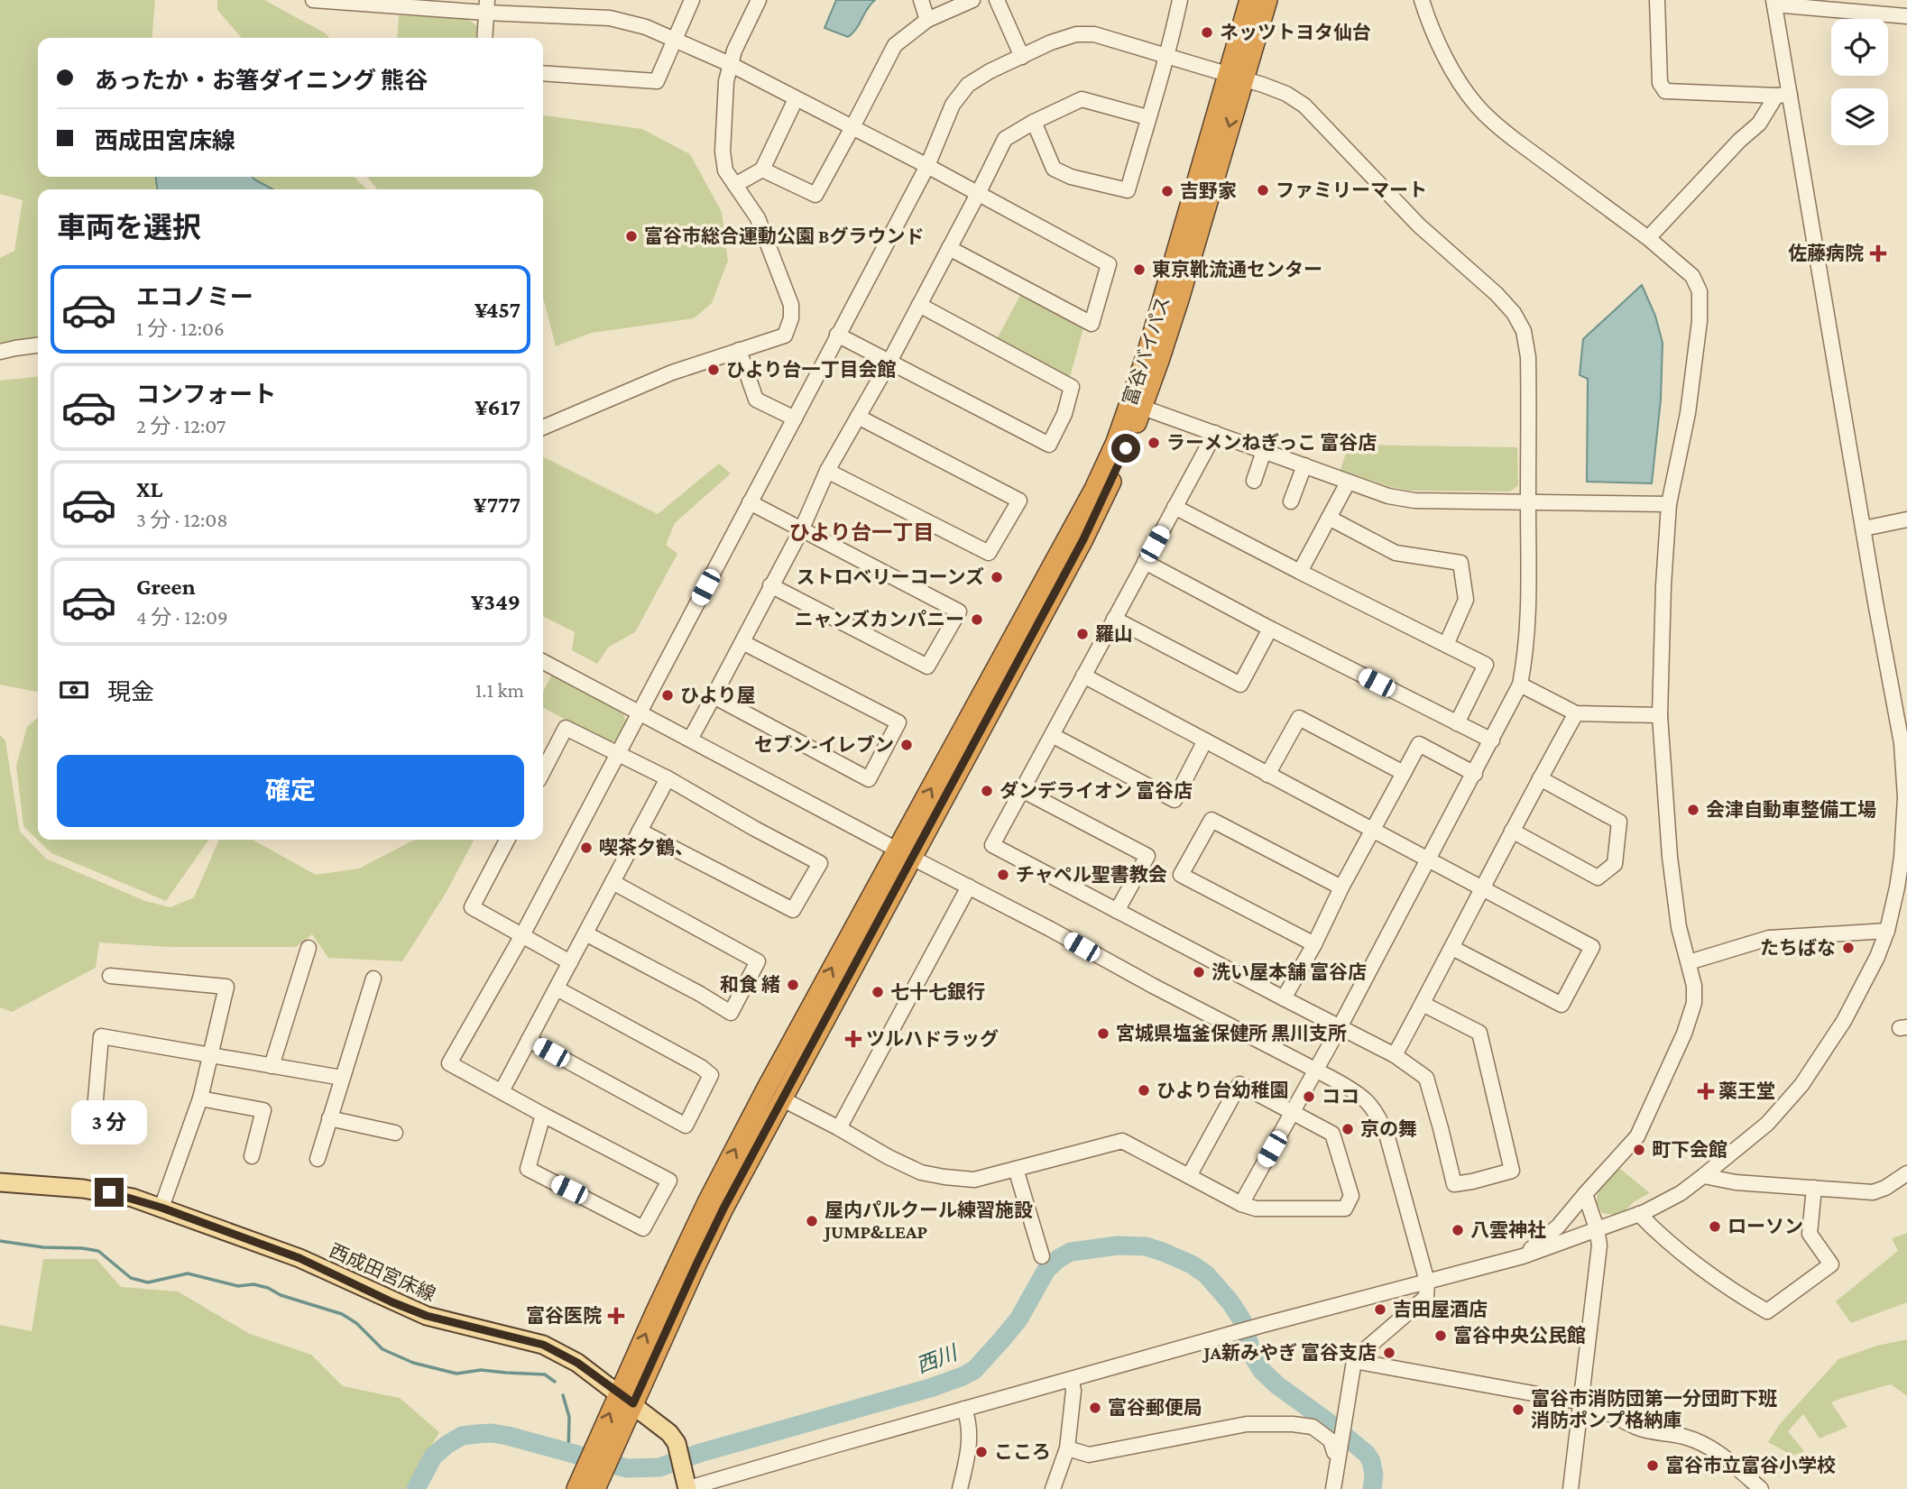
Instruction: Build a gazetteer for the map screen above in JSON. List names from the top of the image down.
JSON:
{
  "streets": {
    "highway": ["富谷バイパス"],
    "main road": ["西成田宮床線"]
  },
  "crossings": [
    ["富谷バイパス", "西成田宮床線"]
  ],
  "districts": ["ひより台一丁目"],
  "water": ["西川"],
  "places": {
    "other": [
      "ネッツトヨタ仙台",
      "ファミリーマート",
      "吉野家",
      "富谷市総合運動公園 Bグラウンド",
      "東京靴流通センター",
      "ひより台一丁目会館",
      "ラーメンねぎっこ 富谷店",
      "ストロベリーコーンズ",
      "ニャンズカンパニー",
      "羅山",
      "ひより屋",
      "セブン-イレブン",
      "ダンデライオン 富谷店",
      "会津自動車整備工場",
      "喫茶夕鶴、",
      "チャペル聖書教会",
      "たちばな",
      "洗い屋本舗 富谷店",
      "和食 緒",
      "七十七銀行",
      "宮城県塩釜保健所 黒川支所",
      "ひより台幼稚園",
      "ココ",
      "京の舞",
      "町下会館",
      "屋内パルクール練習施設 JUMP&LEAP",
      "ローソン",
      "八雲神社",
      "吉田屋酒店",
      "富谷中央公民館",
      "JA新みやぎ 富谷支店",
      "富谷郵便局",
      "富谷市消防団第一分団町下班 消防ポンプ格納庫",
      "こころ",
      "富谷市立富谷小学校"
    ],
    "health": [
      "佐藤病院",
      "ツルハドラッグ",
      "薬王堂",
      "富谷医院"
    ]
  },
  "page": {
    "banner": ["あったか・お箸ダイニング 熊谷", "西成田宮床線"],
    "heading": "車両を選択",
    "list": [
      {
        "name": "エコノミー",
        "note": "1 分 · 12:06",
        "value": "¥457"
      },
      {
        "name": "コンフォート",
        "note": "2 分 · 12:07",
        "value": "¥617"
      },
      {
        "name": "XL",
        "note": "3 分 · 12:08",
        "value": "¥777"
      },
      {
        "name": "Green",
        "note": "4 分 · 12:09",
        "value": "¥349"
      }
    ],
    "pay": ["現金", "1.1 km"],
    "buttons": "確定",
    "bubble": "3 分"
  }
}
